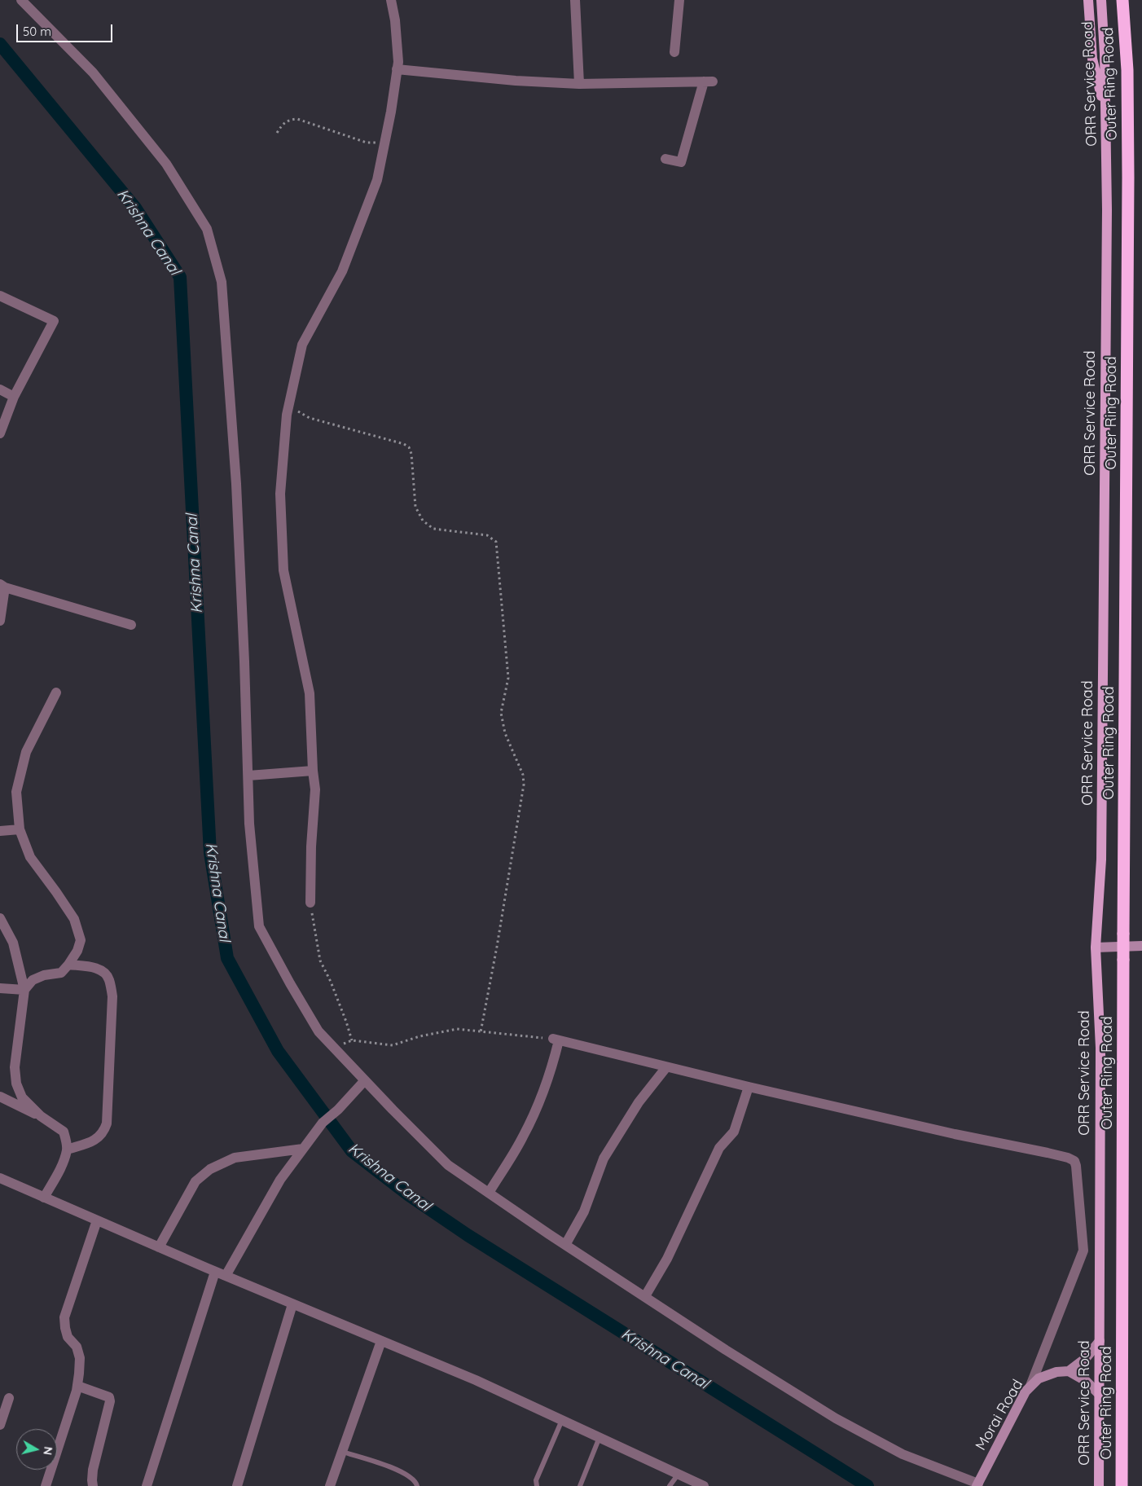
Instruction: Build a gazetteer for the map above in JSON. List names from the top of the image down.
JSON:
{
  "streets": {
    "highway": ["Outer Ring Road"],
    "main road": ["ORR Service Road"],
    "street": ["Morai Road"]
  },
  "water": ["Krishna Canal"],
  "scale_bar": "50 m",
  "north": "right"
}
